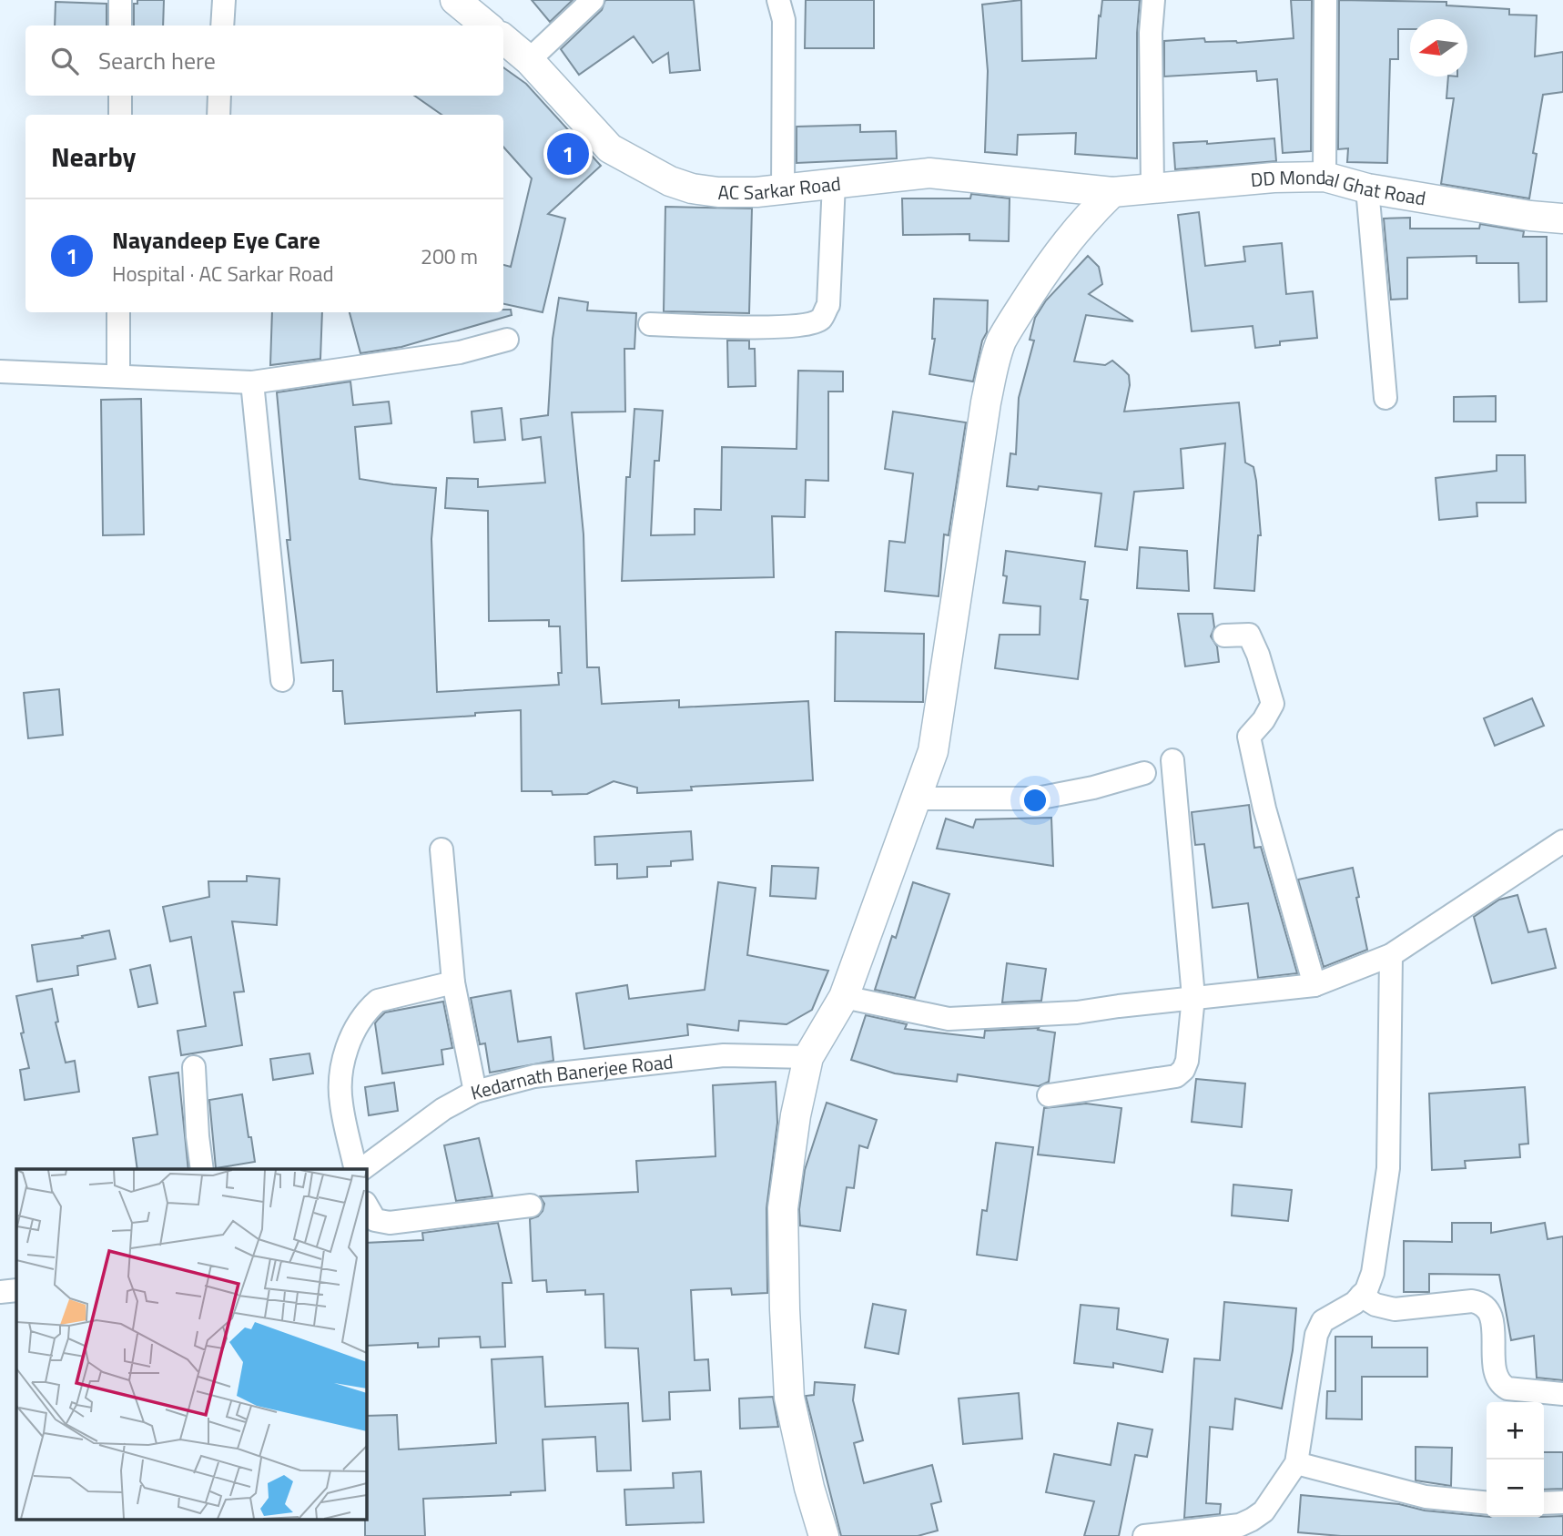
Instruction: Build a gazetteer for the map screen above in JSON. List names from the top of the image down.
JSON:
{
  "streets": {
    "street": ["AC Sarkar Road", "DD Mondal Ghat Road", "Kedarnath Banerjee Road"]
  },
  "crossings": [
    ["AC Sarkar Road", "DD Mondal Ghat Road"]
  ],
  "north": "left",
  "page": {
    "search": "Search here",
    "heading": "Nearby",
    "pins": "1",
    "list": [
      {
        "mark": "1",
        "name": "Nayandeep Eye Care",
        "note": "Hospital · AC Sarkar Road",
        "value": "200 m"
      }
    ],
    "map_buttons": ["+", "−"]
  }
}
